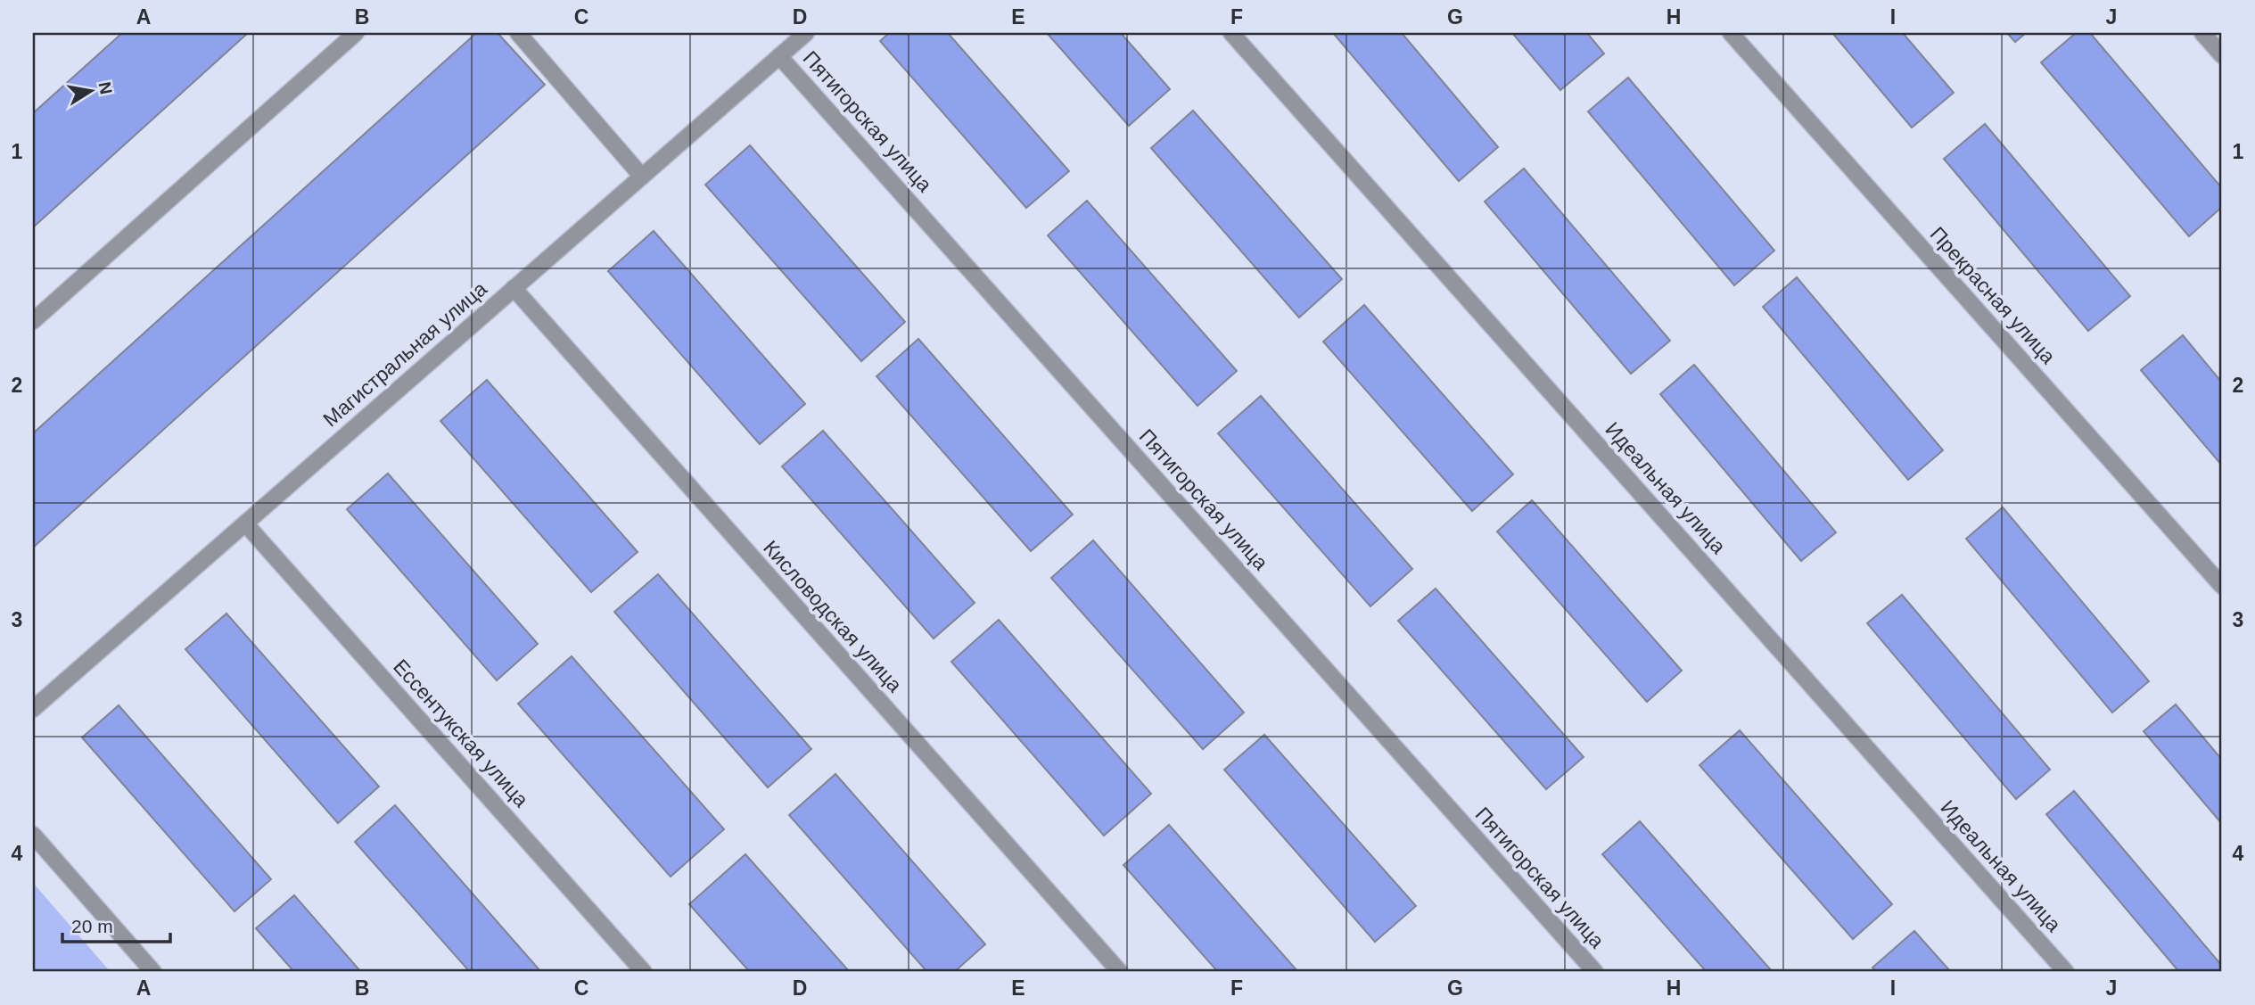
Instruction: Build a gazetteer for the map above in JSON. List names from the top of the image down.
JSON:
{
  "streets": {
    "street": [
      "Пятигорская улица",
      "Прекрасная улица",
      "Магистральная улица",
      "Идеальная улица",
      "Кисловодская улица",
      "Ессентукская улица"
    ]
  },
  "crossings": [
    ["Пятигорская улица", "Магистральная улица"],
    ["Магистральная улица", "Кисловодская улица"],
    ["Магистральная улица", "Ессентукская улица"]
  ],
  "scale_bar": "20 m",
  "north": "right",
  "grid": {
    "columns": [
      "A",
      "B",
      "C",
      "D",
      "E",
      "F",
      "G",
      "H",
      "I",
      "J"
    ],
    "rows": [
      "1",
      "2",
      "3",
      "4"
    ]
  }
}
